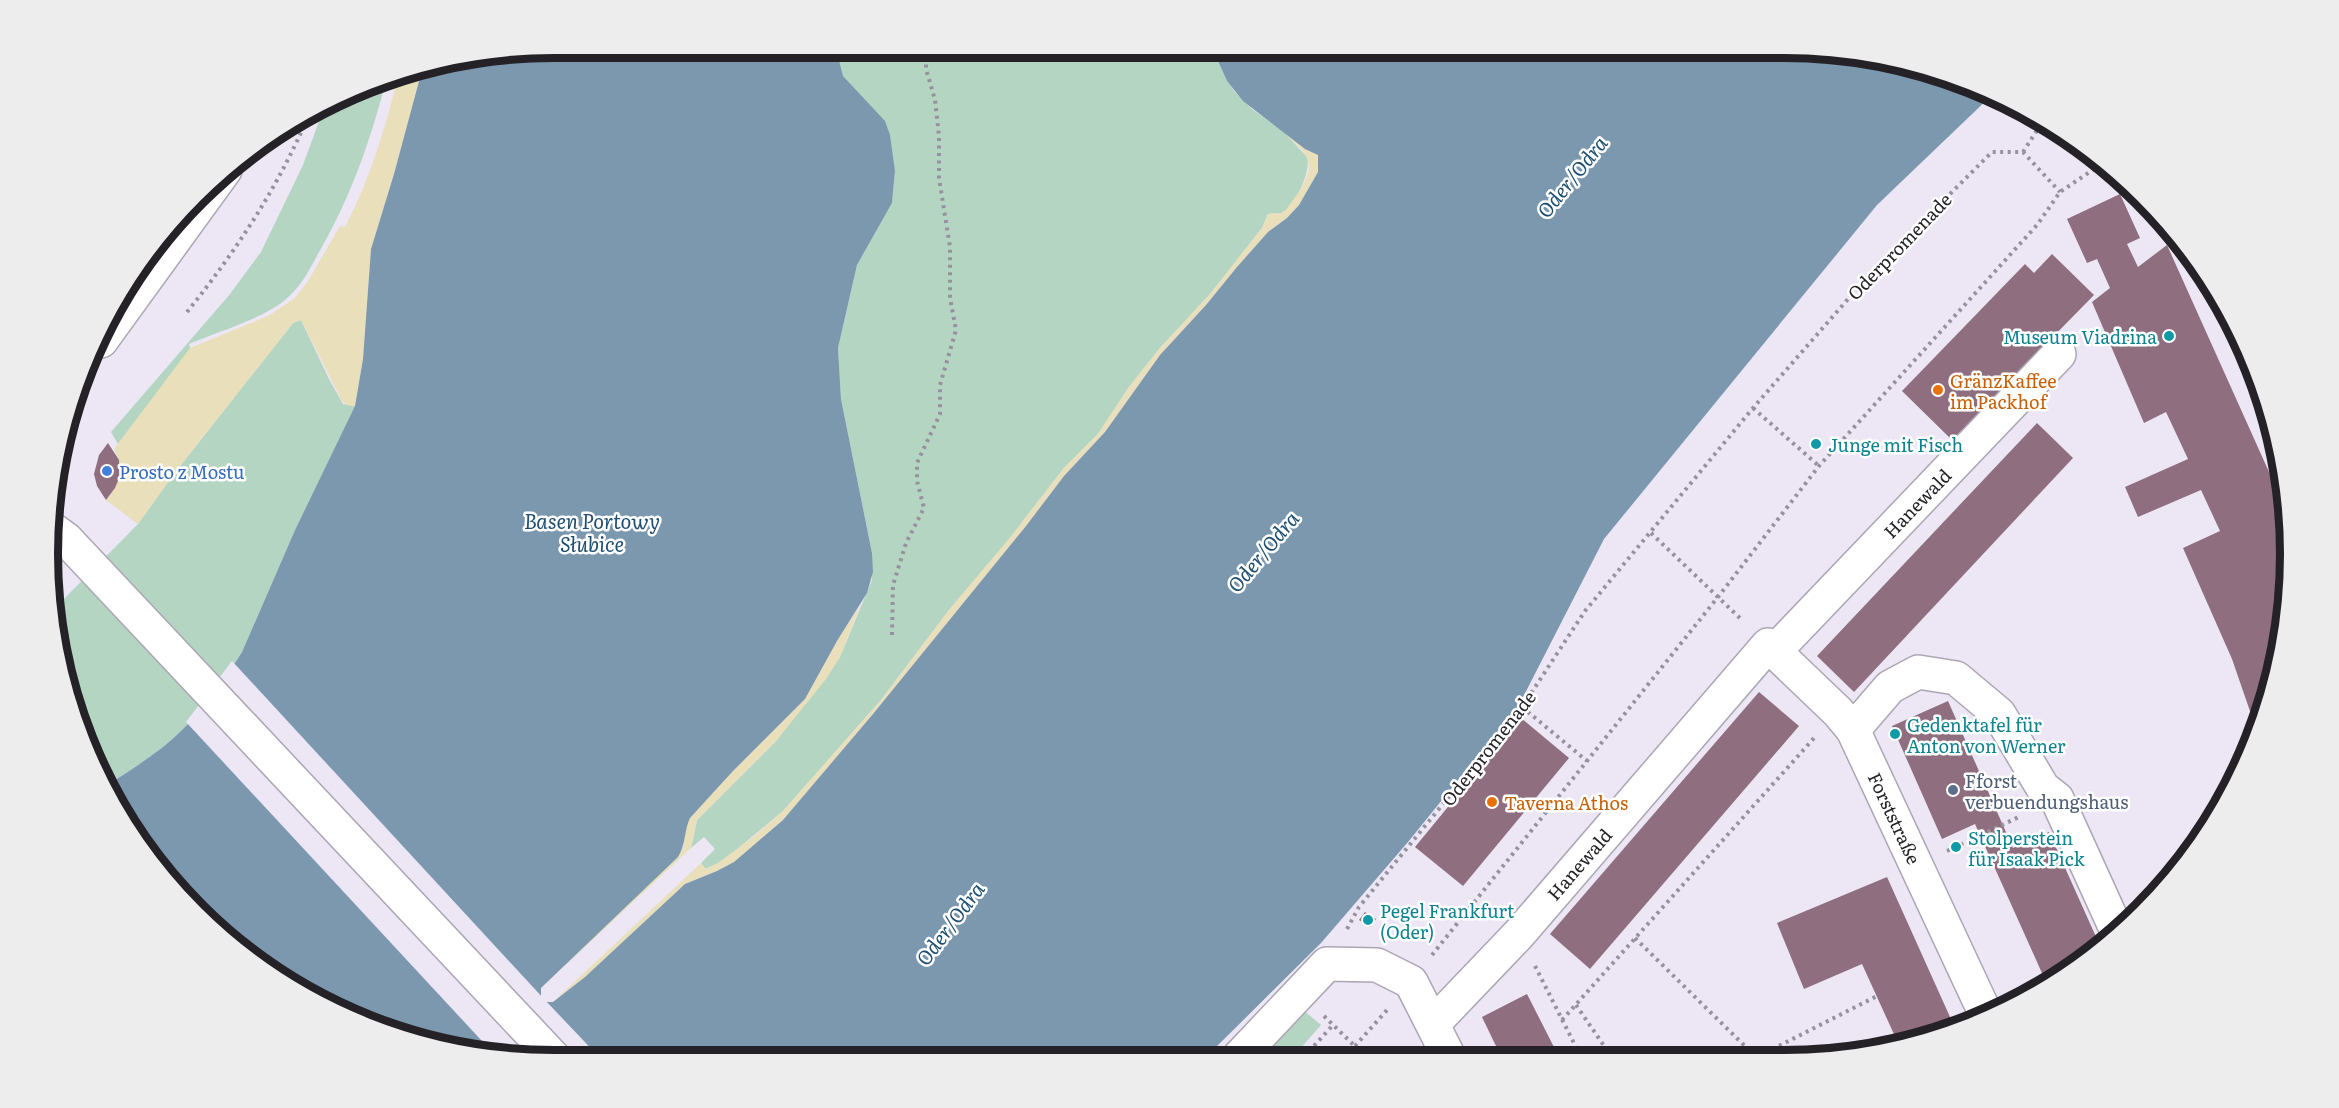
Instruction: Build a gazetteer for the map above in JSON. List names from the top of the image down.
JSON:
{
  "streets": {
    "street": ["Hanewald", "Forststraße"],
    "path": ["Oderpromenade"]
  },
  "crossings": [
    ["Hanewald", "Forststraße"]
  ],
  "water": ["Oder/Odra", "Basen Portowy Słubice"],
  "places": [
    "Museum Viadrina",
    "GränzKaffee im Packhof",
    "Junge mit Fisch",
    "Prosto z Mostu",
    "Gedenktafel für Anton von Werner",
    "Fforst verbuendungshaus",
    "Taverna Athos",
    "Stolperstein für Isaak Pick",
    "Pegel Frankfurt (Oder)"
  ]
}
